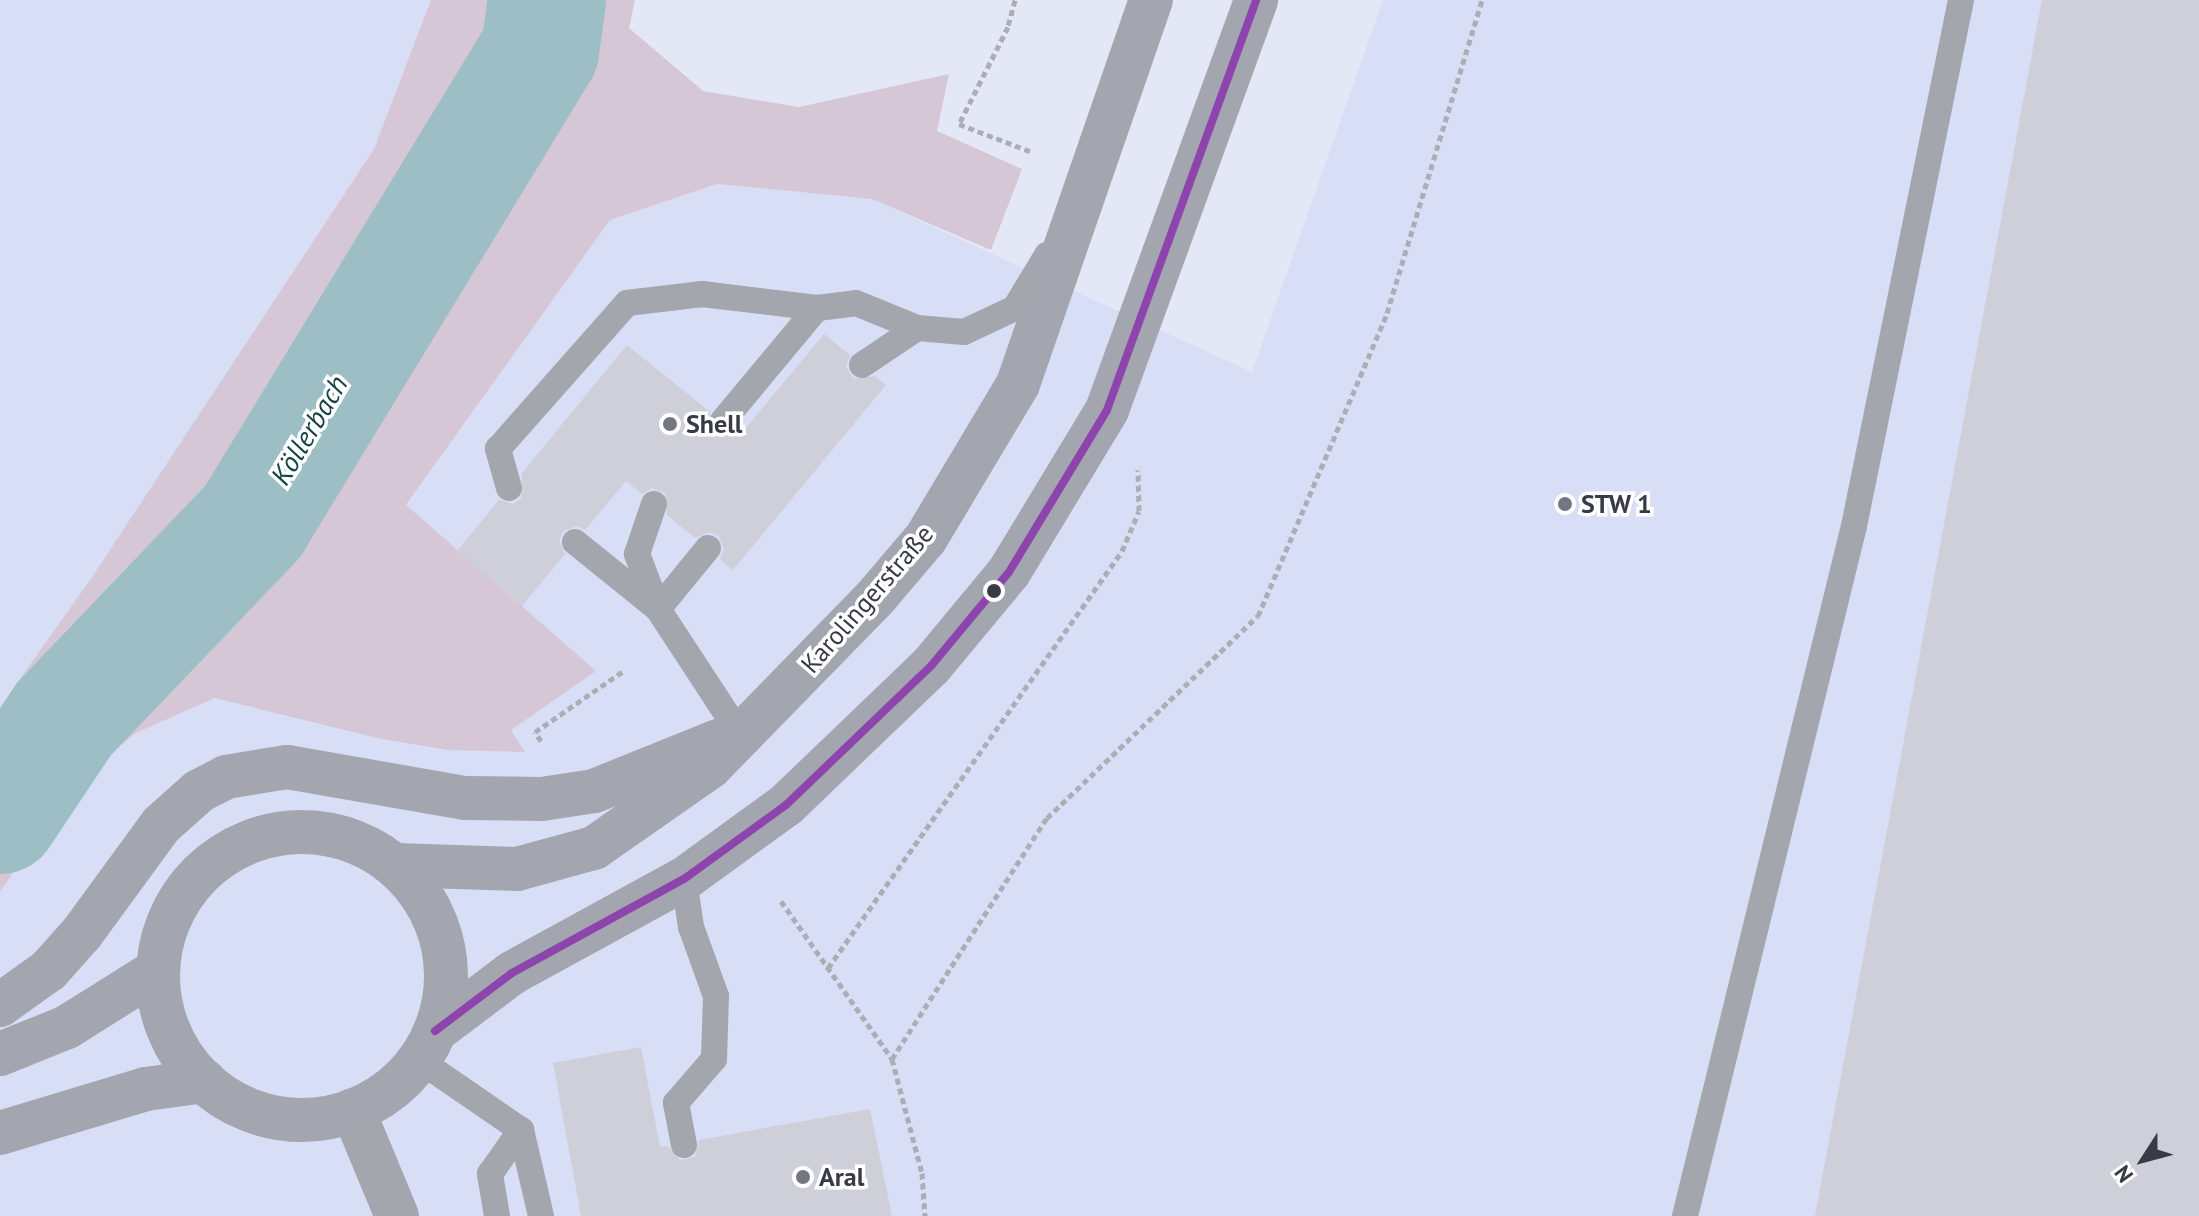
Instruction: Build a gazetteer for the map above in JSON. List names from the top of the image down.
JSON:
{
  "streets": {
    "main road": ["Karolingerstraße"]
  },
  "water": ["Köllerbach"],
  "places": ["Shell", "STW 1", "Aral"],
  "north": "bottom left"
}
